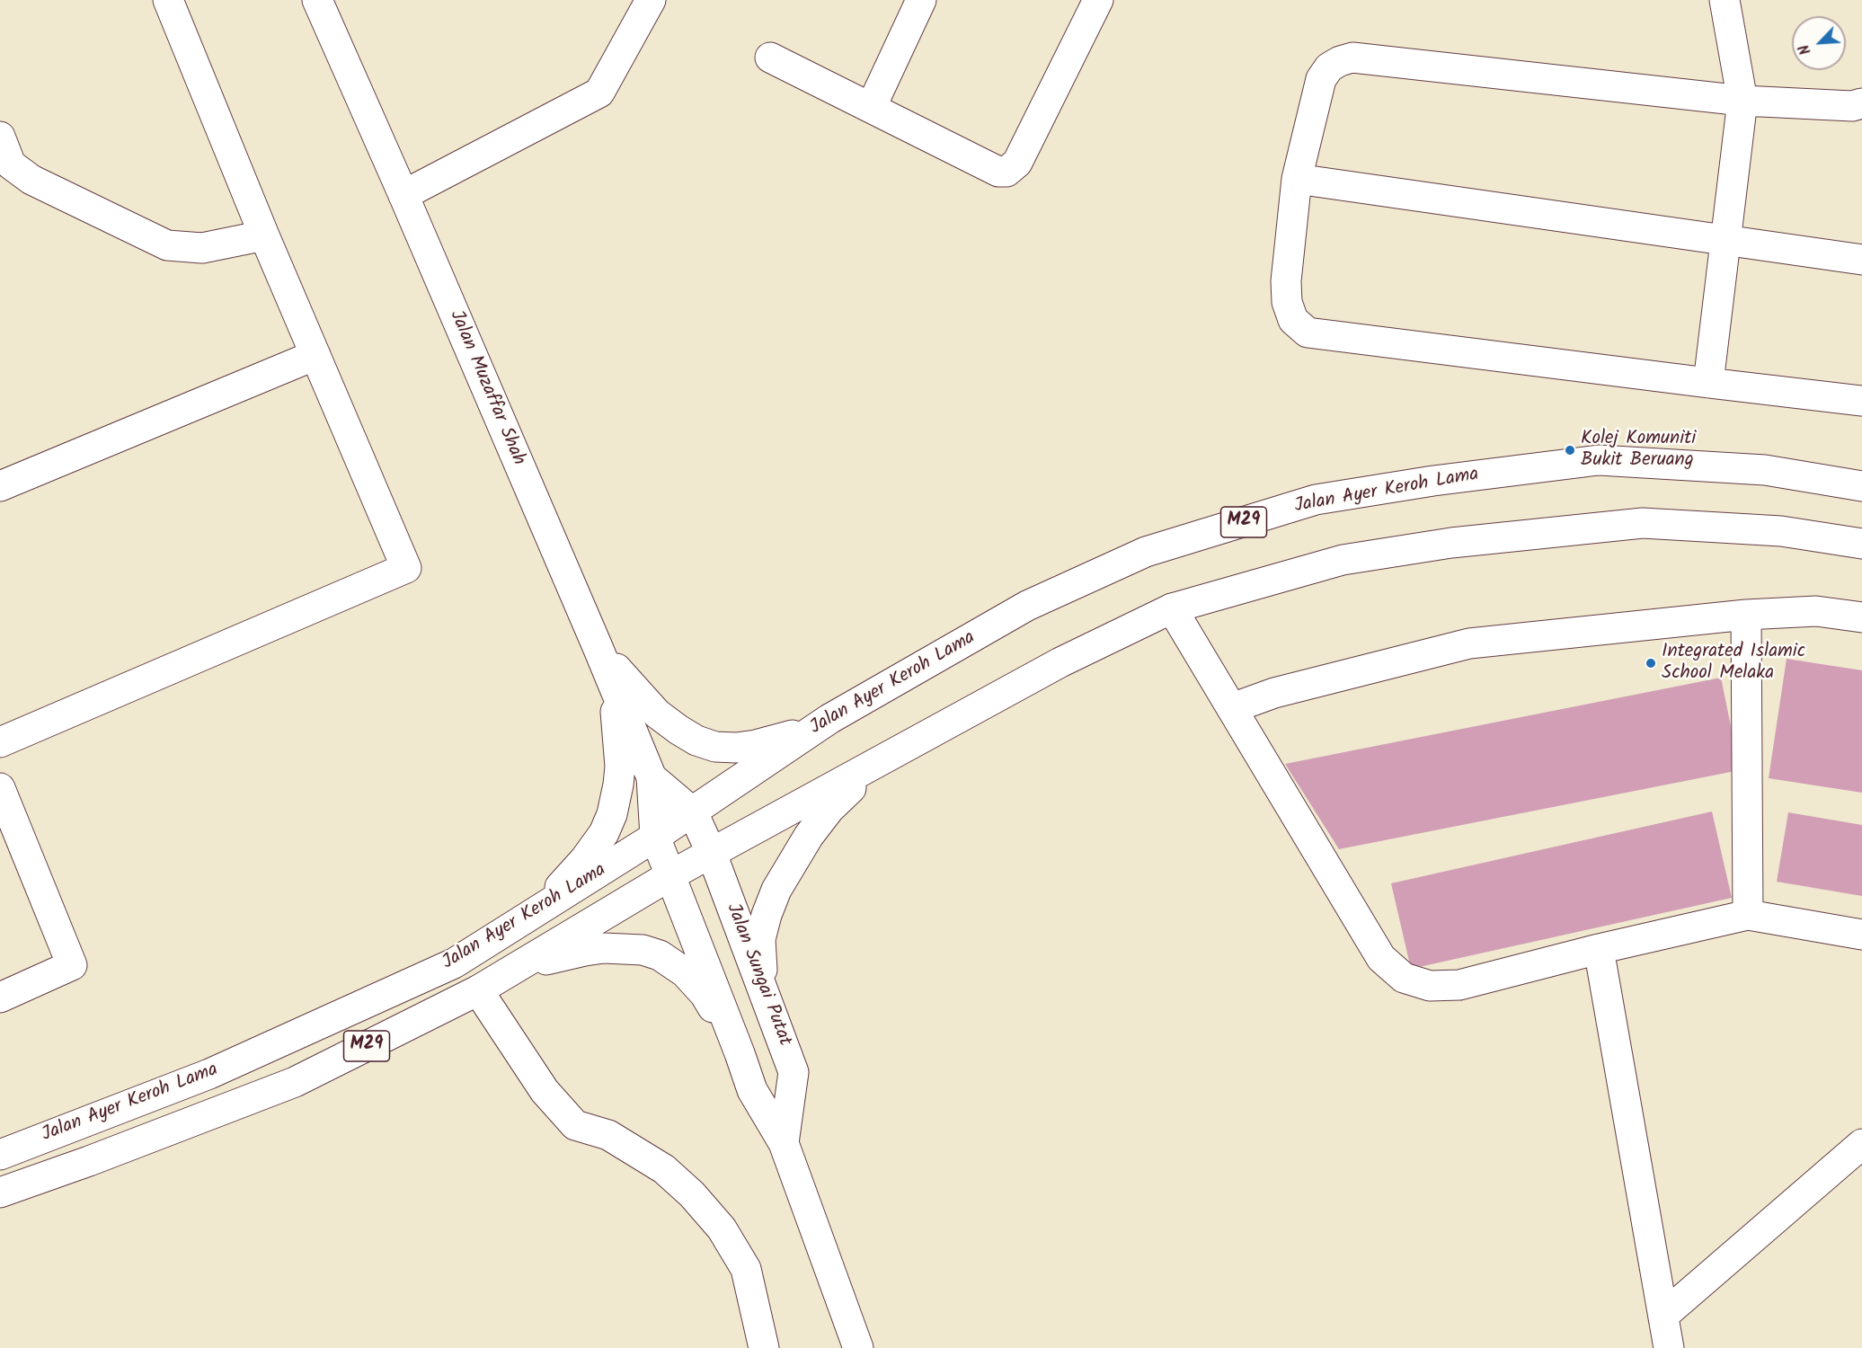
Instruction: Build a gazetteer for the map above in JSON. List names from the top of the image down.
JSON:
{
  "streets": {
    "main road": [
      "Jalan Muzaffar Shah",
      "Jalan Ayer Keroh Lama",
      "M29",
      "Jalan Sungai Putat"
    ]
  },
  "crossings": [
    ["Jalan Muzaffar Shah", "Jalan Ayer Keroh Lama"],
    ["Jalan Muzaffar Shah", "Jalan Sungai Putat"],
    ["Jalan Ayer Keroh Lama", "Jalan Sungai Putat"]
  ],
  "places": ["Kolej Komuniti Bukit Beruang", "Integrated Islamic School Melaka"],
  "north": "bottom left"
}
